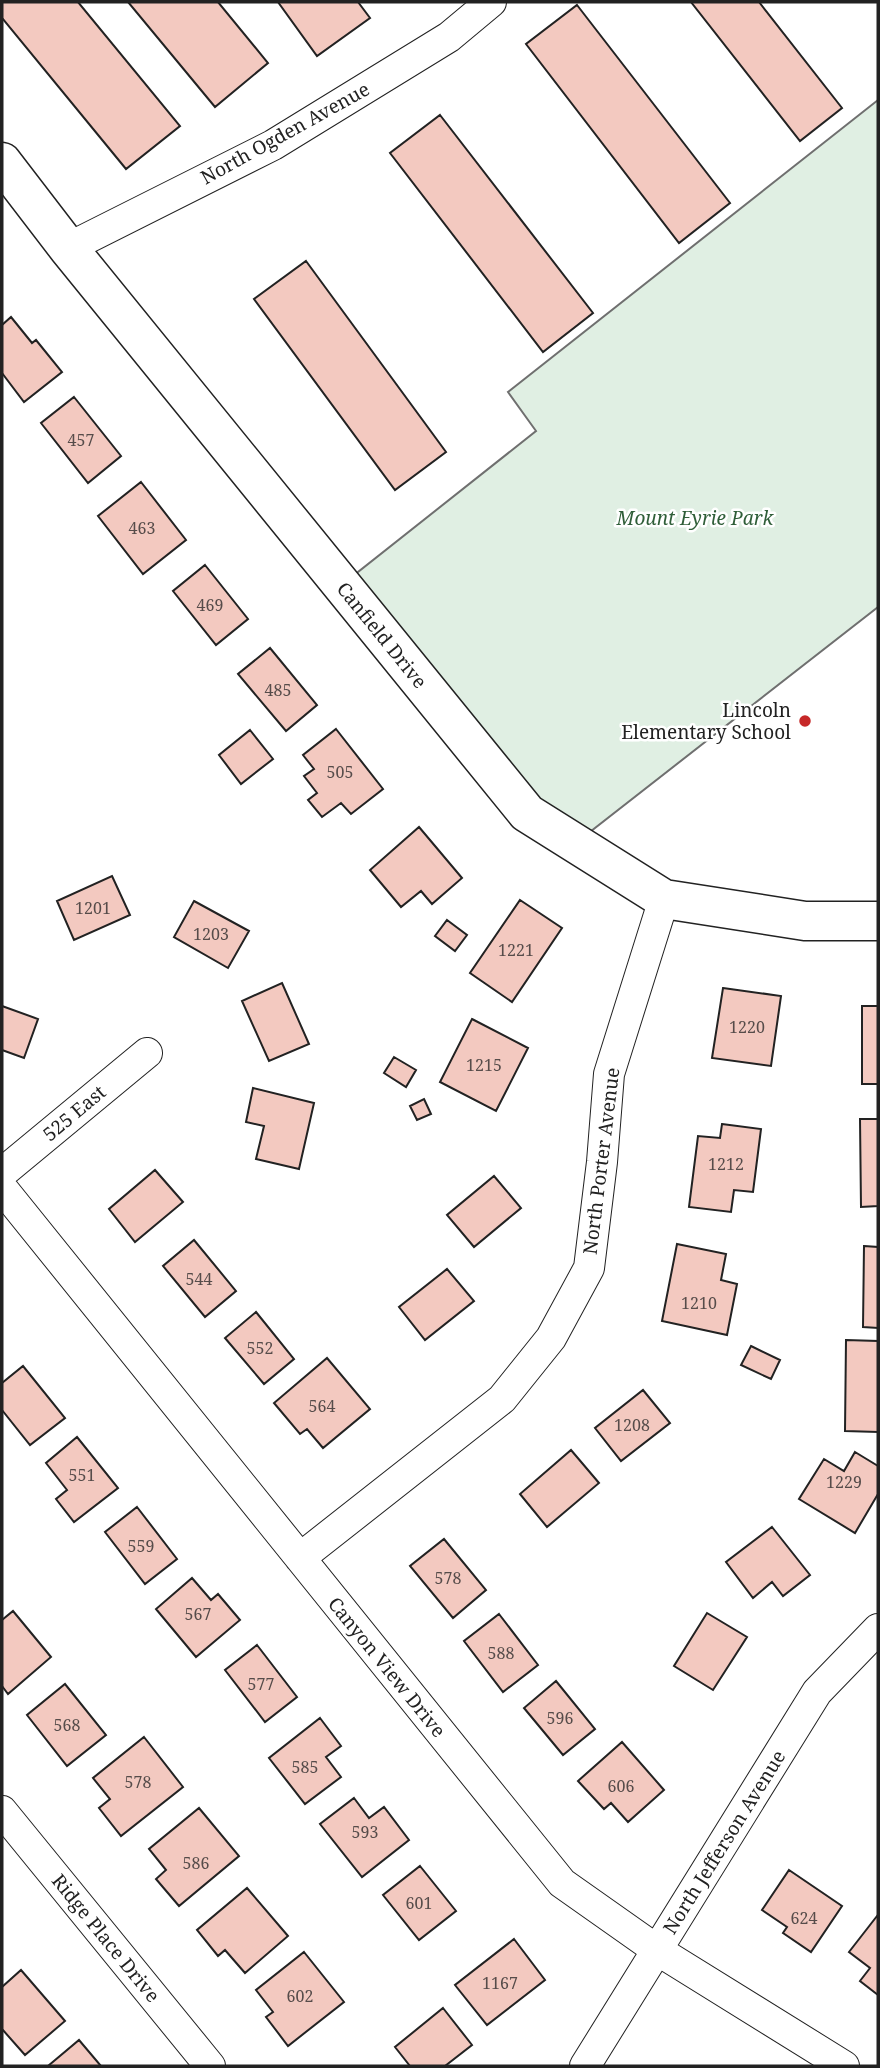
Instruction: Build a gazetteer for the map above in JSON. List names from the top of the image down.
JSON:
{
  "streets": {
    "street": [
      "North Ogden Avenue",
      "Canfield Drive",
      "525 East",
      "North Porter Avenue",
      "Canyon View Drive",
      "North Jefferson Avenue",
      "Ridge Place Drive"
    ]
  },
  "crossings": [
    ["North Ogden Avenue", "Canfield Drive"],
    ["Canfield Drive", "North Porter Avenue"],
    ["North Porter Avenue", "Canyon View Drive"],
    ["Canyon View Drive", "North Jefferson Avenue"]
  ],
  "parks": ["Mount Eyrie Park"],
  "places": ["Lincoln Elementary School"],
  "house_numbers": [
    "457",
    "463",
    "469",
    "485",
    "505",
    "1201",
    "1203",
    "1221",
    "1220",
    "1215",
    "1212",
    "544",
    "1210",
    "552",
    "564",
    "1208",
    "551",
    "1229",
    "559",
    "578",
    "567",
    "588",
    "577",
    "596",
    "568",
    "585",
    "578",
    "606",
    "593",
    "586",
    "601",
    "624",
    "1167",
    "602"
  ]
}
